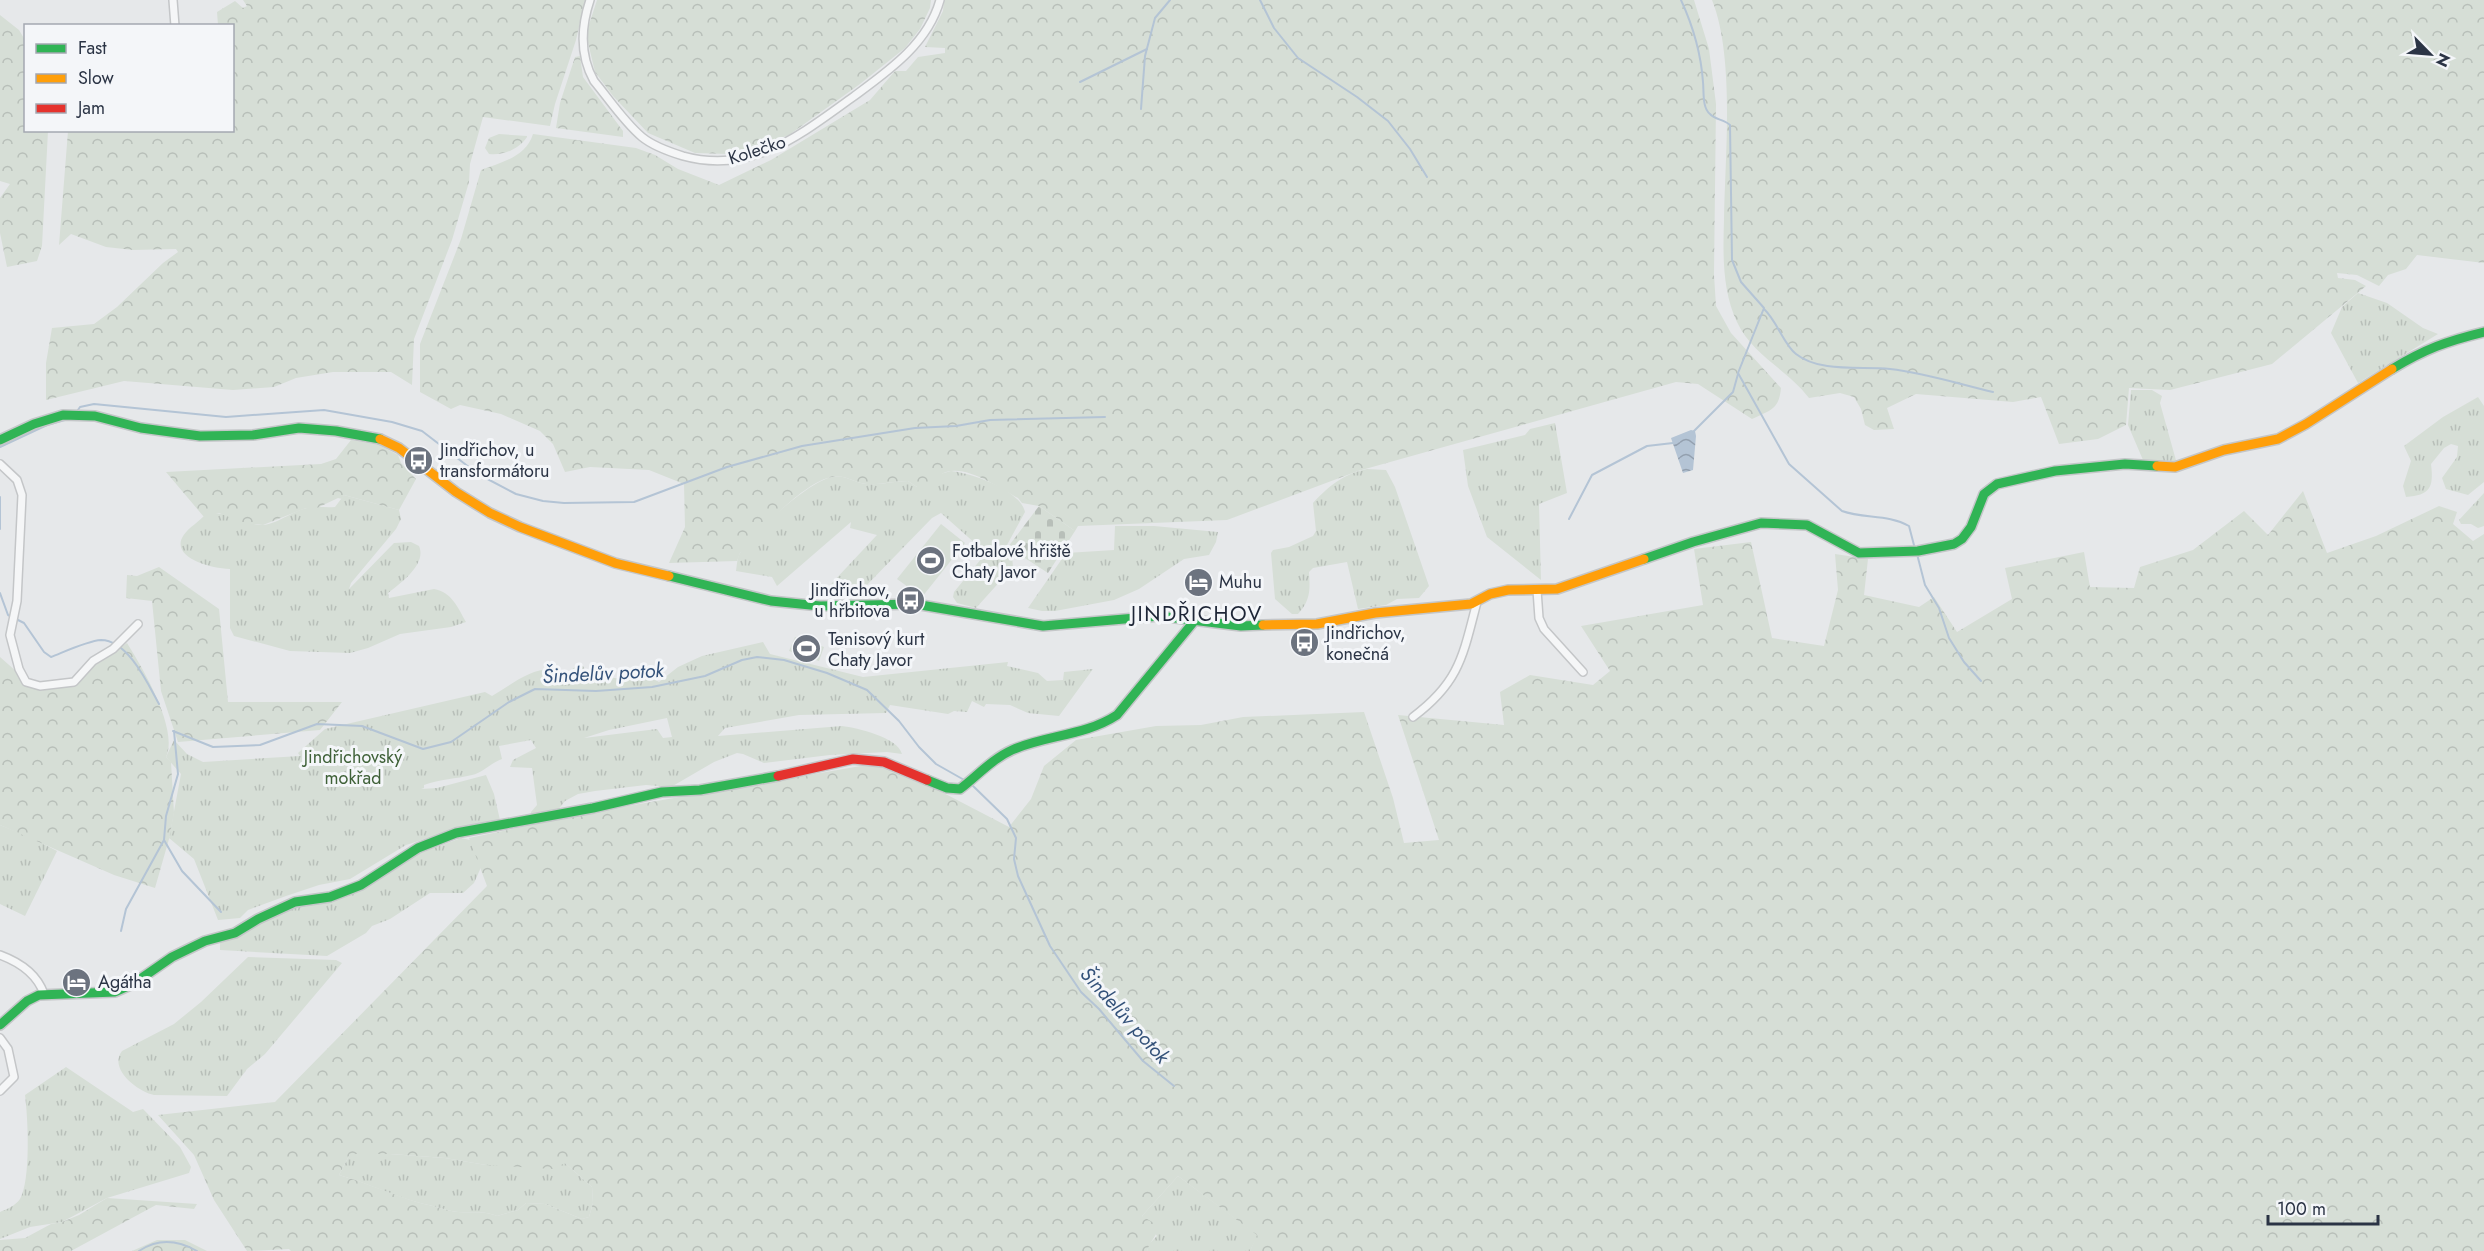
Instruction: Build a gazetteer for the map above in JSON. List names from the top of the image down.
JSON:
{
  "streets": {
    "street": ["Kolečko"]
  },
  "districts": ["JINDŘICHOV"],
  "water": ["Šindelův potok"],
  "parks": ["Jindřichovský mokřad"],
  "places": {
    "bus stop": ["Jindřichov, u transformátoru", "Jindřichov, u hřbitova", "Jindřichov, konečná"],
    "sports": ["Fotbalové hřiště Chaty Javor", "Tenisový kurt Chaty Javor"],
    "hotel": ["Muhu", "Agátha"]
  },
  "legend": ["Fast", "Slow", "Jam"],
  "scale_bar": "100 m",
  "north": "bottom right"
}
